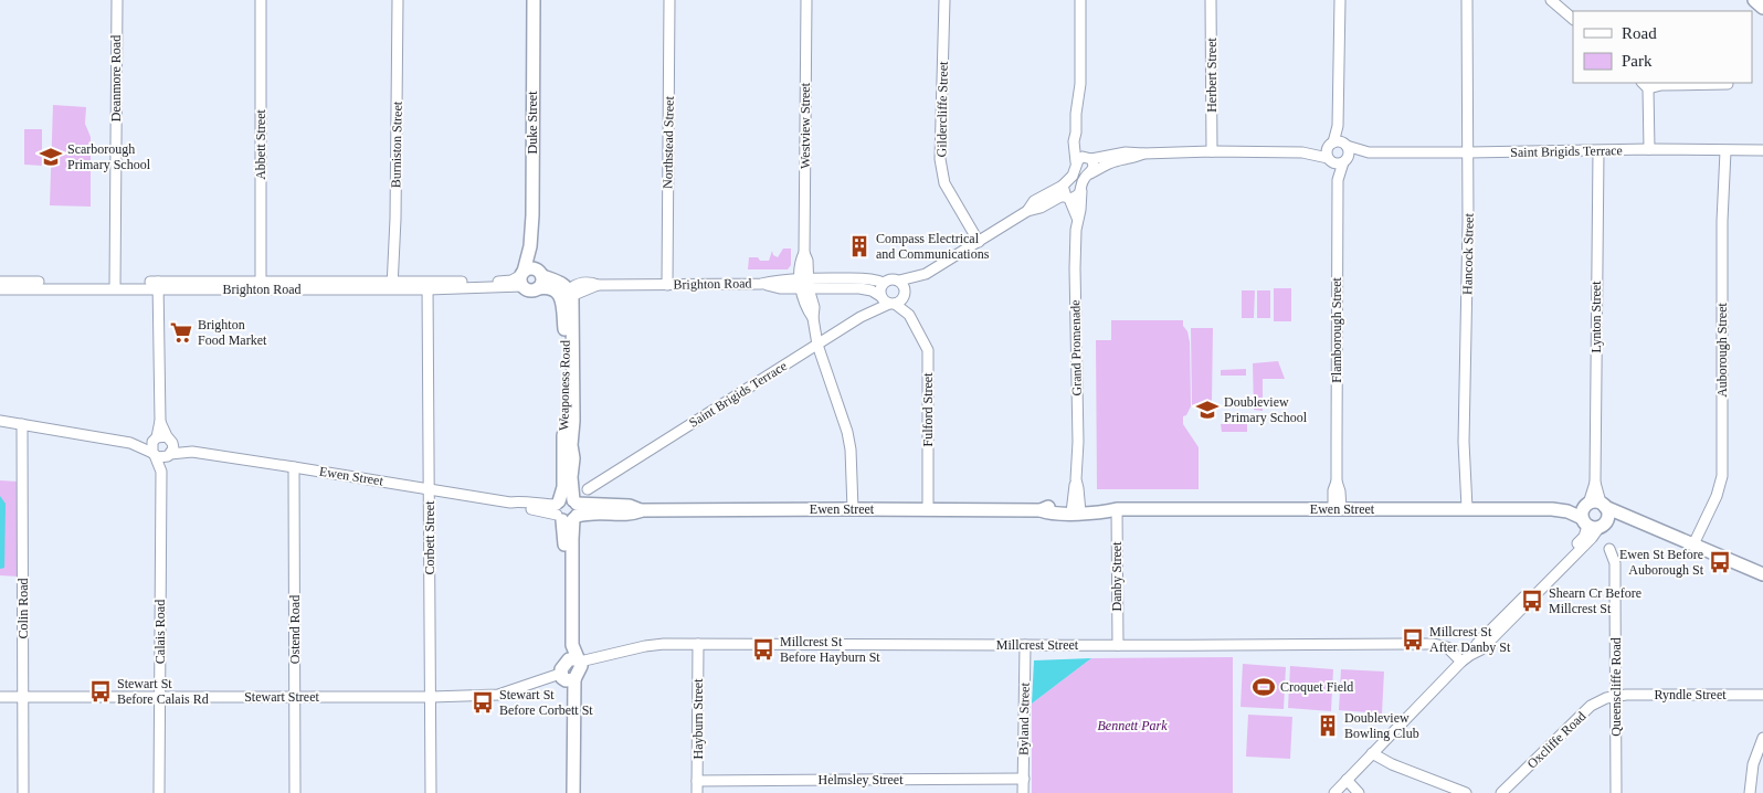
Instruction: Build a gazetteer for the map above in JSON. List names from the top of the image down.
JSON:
{
  "streets": {
    "main road": ["Duke Street", "Weaponess Road", "Ewen Street"],
    "street": [
      "Herbert Street",
      "Deanmore Road",
      "Gildercliffe Street",
      "Westview Street",
      "Northstead Street",
      "Abbett Street",
      "Burniston Street",
      "Saint Brigids Terrace",
      "Hancock Street",
      "Brighton Road",
      "Lynton Street",
      "Flamborough Street",
      "Grand Promenade",
      "Auborough Street",
      "Fulford Street",
      "Corbett Street",
      "Danby Street",
      "Colin Road",
      "Ostend Road",
      "Calais Road",
      "Millcrest Street",
      "Queenscliffe Road",
      "Ryndle Street",
      "Stewart Street",
      "Hayburn Street",
      "Byland Street",
      "Oxcliffe Road",
      "Helmsley Street"
    ]
  },
  "crossings": [
    ["Deanmore Road", "Brighton Road"],
    ["Duke Street", "Brighton Road"],
    ["Westview Street", "Saint Brigids Terrace"],
    ["Westview Street", "Brighton Road"],
    ["Westview Street", "Ewen Street"],
    ["Northstead Street", "Brighton Road"],
    ["Abbett Street", "Brighton Road"],
    ["Burniston Street", "Brighton Road"],
    ["Saint Brigids Terrace", "Hancock Street"],
    ["Saint Brigids Terrace", "Brighton Road"],
    ["Saint Brigids Terrace", "Lynton Street"],
    ["Saint Brigids Terrace", "Flamborough Street"],
    ["Saint Brigids Terrace", "Auborough Street"],
    ["Saint Brigids Terrace", "Fulford Street"],
    ["Hancock Street", "Ewen Street"],
    ["Brighton Road", "Weaponess Road"],
    ["Brighton Road", "Fulford Street"],
    ["Brighton Road", "Corbett Street"],
    ["Lynton Street", "Ewen Street"],
    ["Flamborough Street", "Ewen Street"],
    ["Grand Promenade", "Ewen Street"],
    ["Weaponess Road", "Ewen Street"],
    ["Weaponess Road", "Millcrest Street"],
    ["Weaponess Road", "Stewart Street"],
    ["Fulford Street", "Ewen Street"],
    ["Ewen Street", "Corbett Street"],
    ["Ewen Street", "Danby Street"],
    ["Ewen Street", "Ostend Road"],
    ["Ewen Street", "Calais Road"],
    ["Corbett Street", "Stewart Street"],
    ["Danby Street", "Millcrest Street"],
    ["Colin Road", "Stewart Street"],
    ["Ostend Road", "Stewart Street"],
    ["Calais Road", "Stewart Street"],
    ["Millcrest Street", "Stewart Street"],
    ["Millcrest Street", "Hayburn Street"],
    ["Millcrest Street", "Byland Street"],
    ["Queenscliffe Road", "Ryndle Street"],
    ["Queenscliffe Road", "Oxcliffe Road"],
    ["Ryndle Street", "Oxcliffe Road"],
    ["Hayburn Street", "Helmsley Street"],
    ["Byland Street", "Helmsley Street"]
  ],
  "parks": ["Bennett Park"],
  "places": {
    "school or university": ["Scarborough Primary School", "Doubleview Primary School"],
    "building": ["Compass Electrical and Communications", "Doubleview Bowling Club"],
    "supermarket": ["Brighton Food Market"],
    "bus stop": [
      "Ewen St Before Auborough St",
      "Shearn Cr Before Millcrest St",
      "Millcrest St After Danby St",
      "Millcrest St Before Hayburn St",
      "Stewart St Before Calais Rd",
      "Stewart St Before Corbett St"
    ],
    "sports": ["Croquet Field"]
  },
  "legend": ["Road", "Park"]
}
